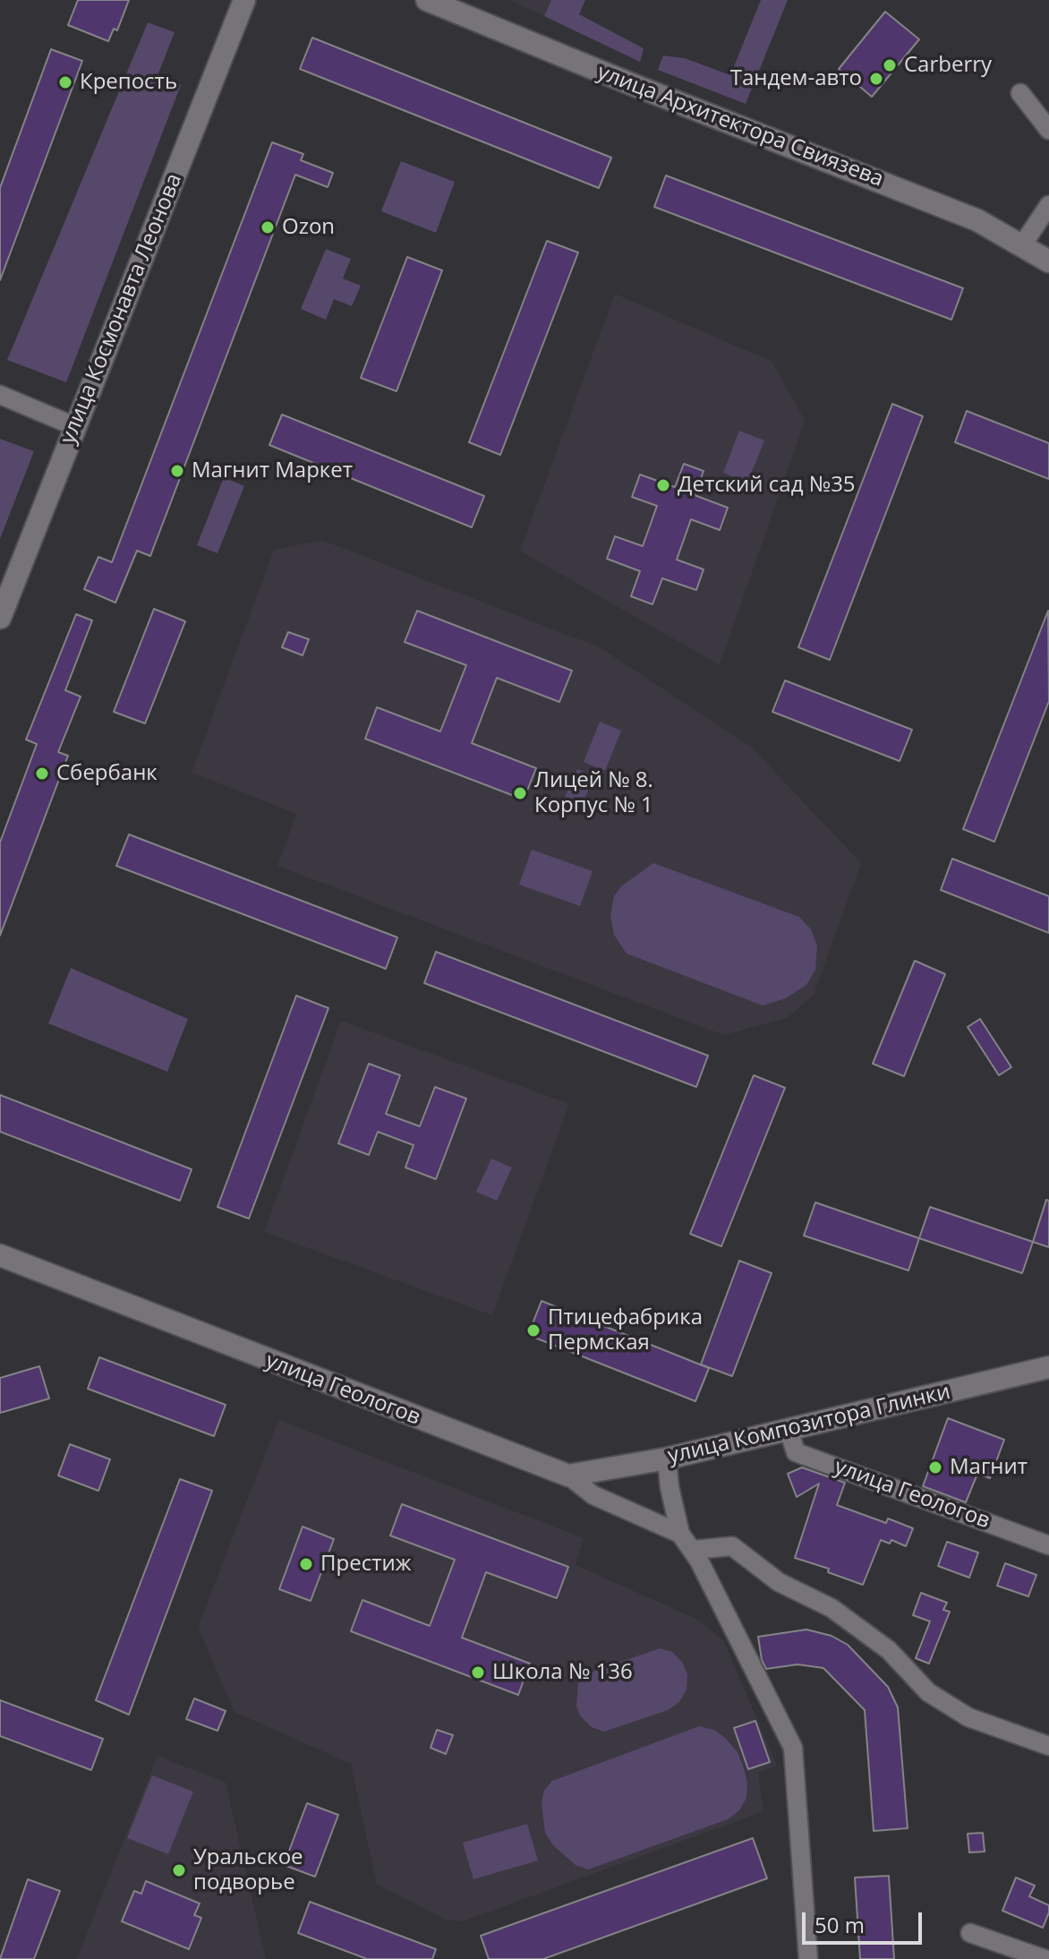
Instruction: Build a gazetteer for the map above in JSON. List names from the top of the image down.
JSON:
{
  "streets": {
    "main road": [
      "улица Архитектора Свиязева",
      "улица Космонавта Леонова",
      "улица Геологов",
      "улица Композитора Глинки"
    ]
  },
  "crossings": [
    ["улица Геологов", "улица Композитора Глинки"]
  ],
  "places": [
    "Carberry",
    "Тандем-авто",
    "Крепость",
    "Ozon",
    "Магнит Маркет",
    "Детский сад №35",
    "Сбербанк",
    "Лицей № 8. Корпус № 1",
    "Птицефабрика Пермская",
    "Магнит",
    "Престиж",
    "Школа № 136",
    "Уральское подворье"
  ],
  "scale_bar": "50 m"
}
